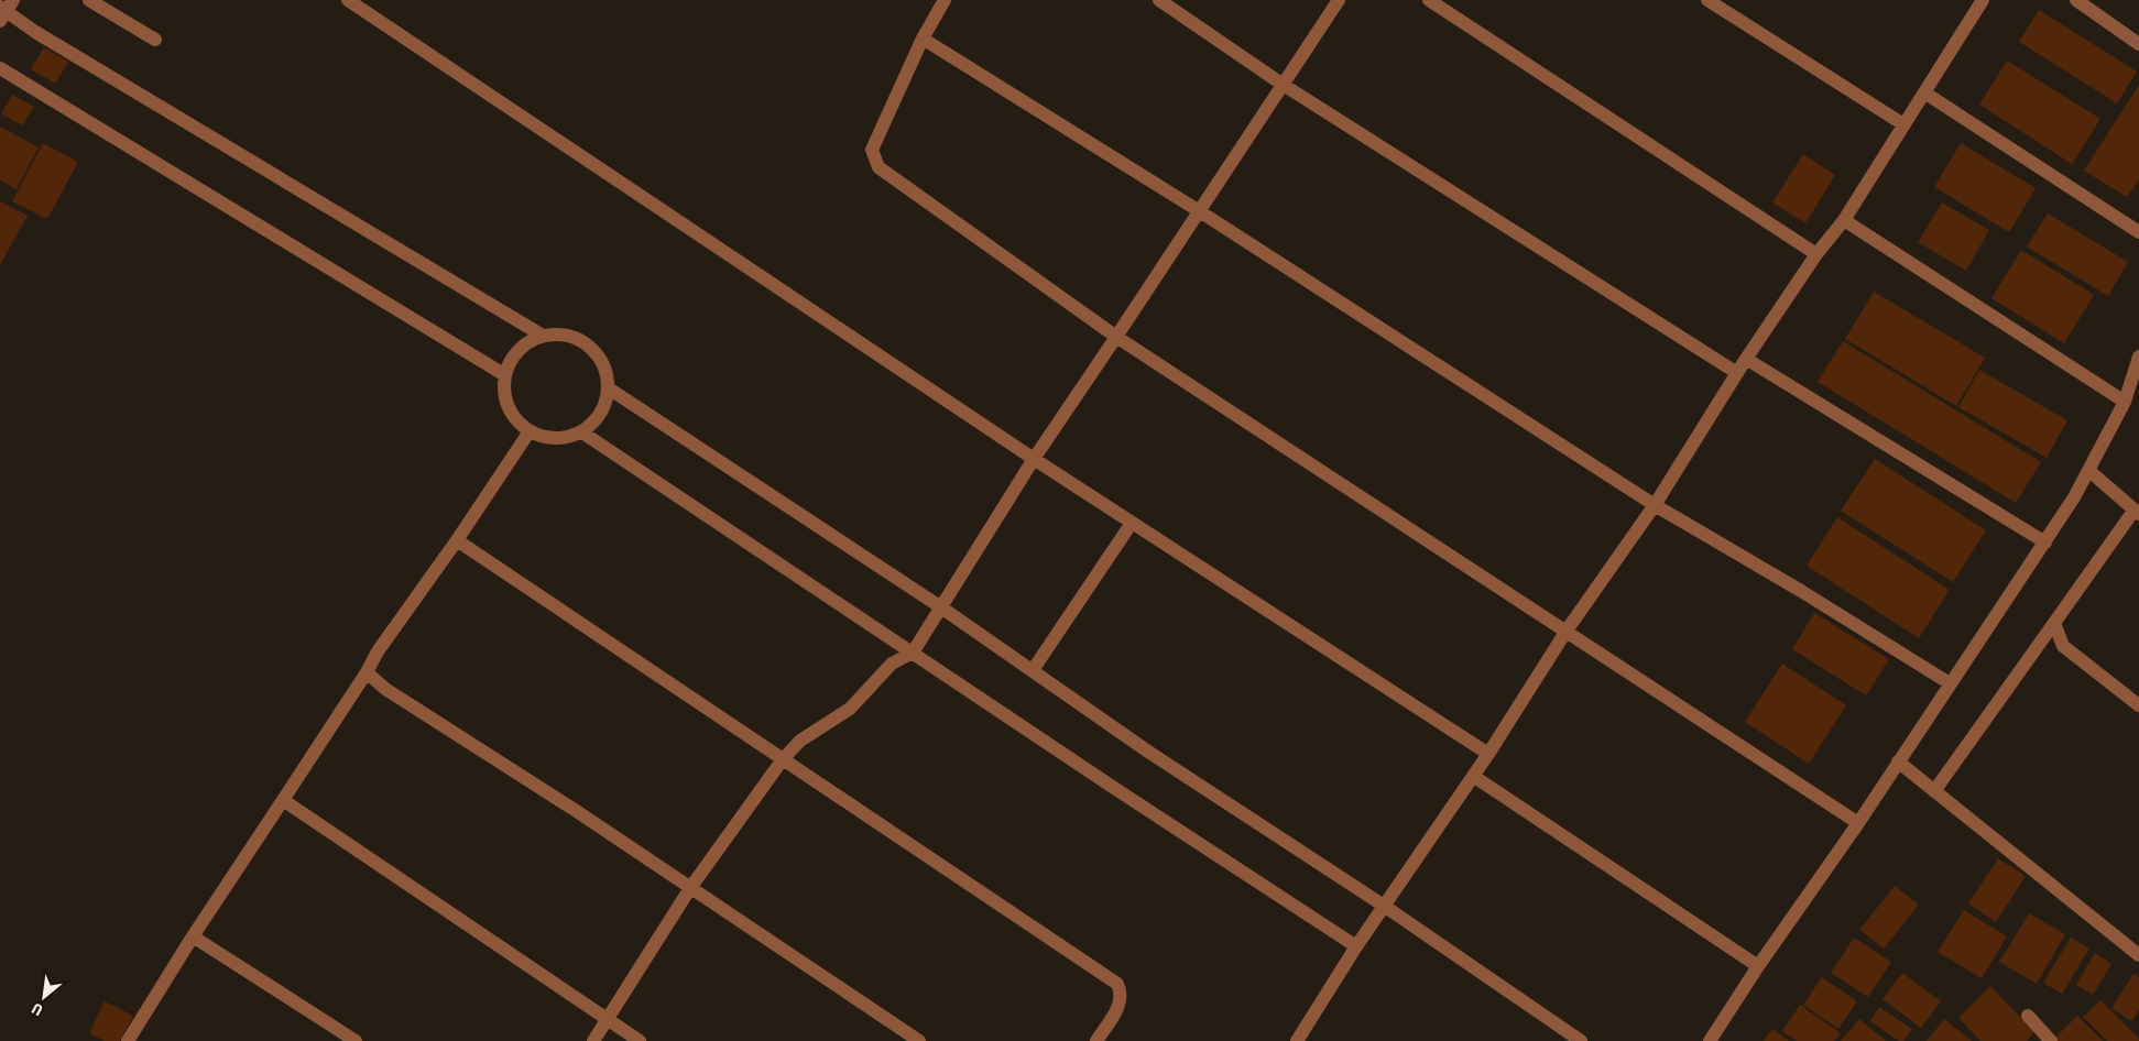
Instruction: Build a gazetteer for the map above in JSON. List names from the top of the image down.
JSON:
{
  "north": "bottom left"
}
